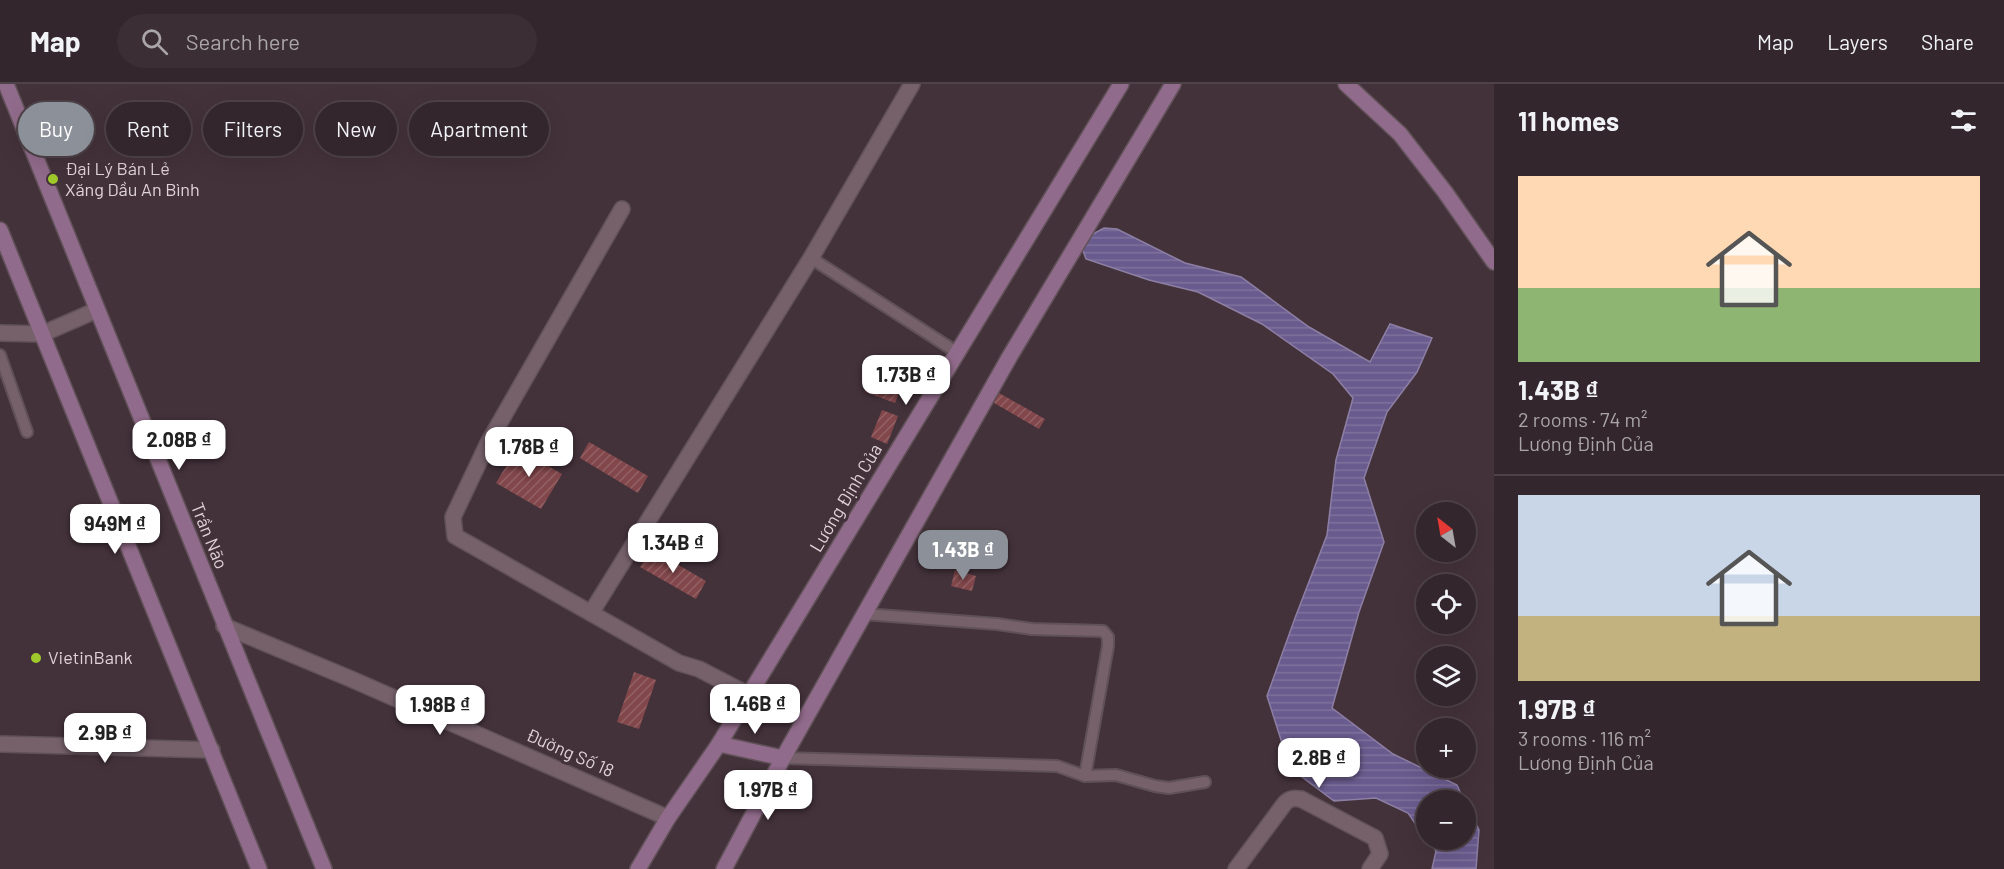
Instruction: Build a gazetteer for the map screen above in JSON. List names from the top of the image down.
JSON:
{
  "streets": {
    "main road": ["Lương Định Của", "Trần Não"],
    "street": ["Đường Số 18"]
  },
  "crossings": [
    ["Lương Định Của", "Đường Số 18"],
    ["Trần Não", "Đường Số 18"]
  ],
  "places": ["Đại Lý Bán Lẻ Xăng Dầu An Bình", "VietinBank"],
  "north": "top left",
  "page": {
    "header": "Map",
    "search": "Search here",
    "nav": ["Map", "Layers", "Share"],
    "heading": "11 homes",
    "chip": [
      "Buy",
      "Rent",
      "Filters",
      "New",
      "Apartment"
    ],
    "list": [
      {
        "name": "1.43B ₫",
        "note": "2 rooms · 74 m² · Lương Định Của"
      },
      {
        "name": "1.97B ₫",
        "note": "3 rooms · 116 m² · Lương Định Của"
      }
    ],
    "price": [
      "1.73B ₫",
      "2.08B ₫",
      "1.78B ₫",
      "949M ₫",
      "1.34B ₫",
      "1.43B ₫",
      "1.46B ₫",
      "1.98B ₫",
      "2.9B ₫",
      "2.8B ₫",
      "1.97B ₫"
    ],
    "map_buttons": ["+", "−"]
  }
}
